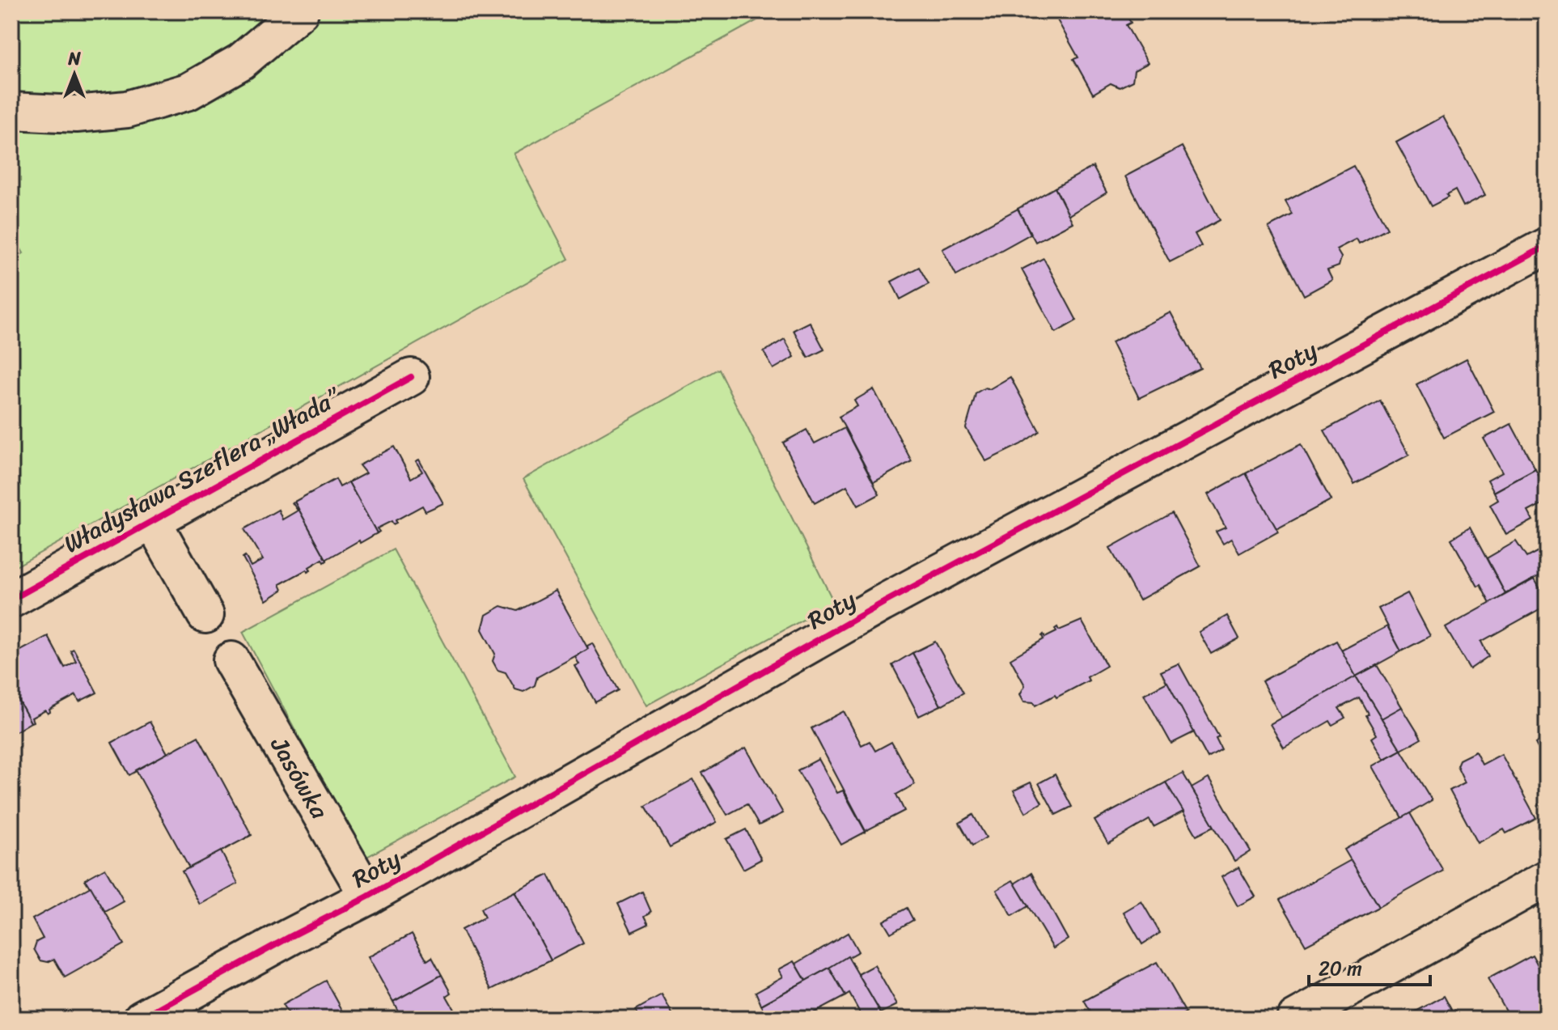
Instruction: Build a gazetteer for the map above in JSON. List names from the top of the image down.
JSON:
{
  "streets": {
    "street": ["Roty", "Władysława Szeflera „Włada”", "Jasówka"]
  },
  "crossings": [
    ["Roty", "Jasówka"]
  ],
  "scale_bar": "20 m",
  "north": "top"
}
